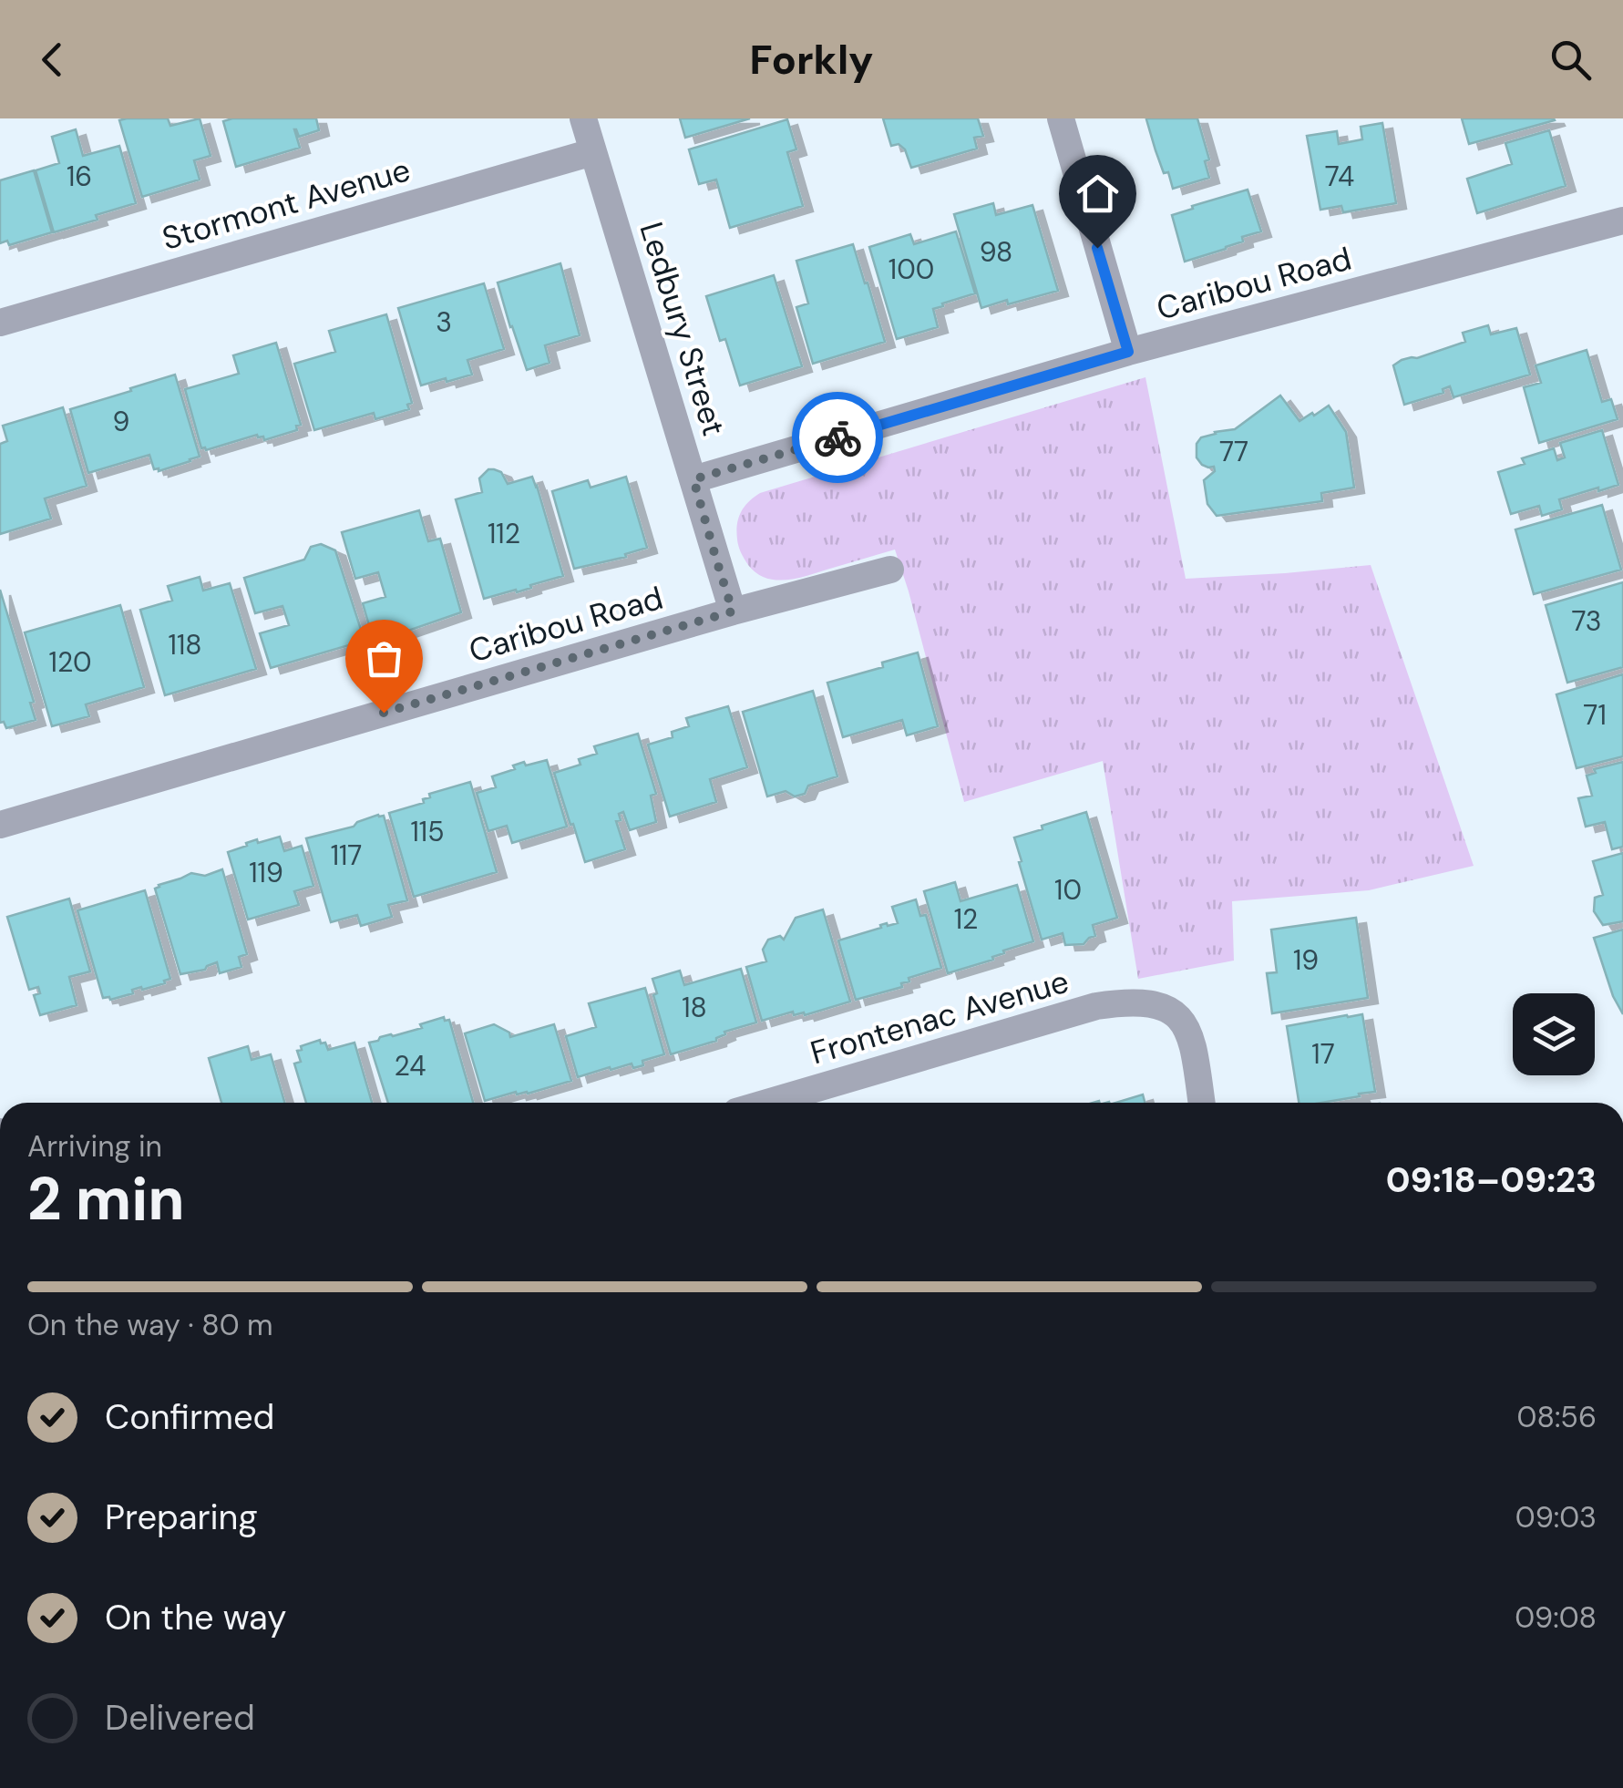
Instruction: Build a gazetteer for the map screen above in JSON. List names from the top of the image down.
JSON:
{
  "streets": {
    "street": [
      "Stormont Avenue",
      "Caribou Road",
      "Ledbury Street",
      "Frontenac Avenue"
    ]
  },
  "crossings": [
    ["Stormont Avenue", "Ledbury Street"],
    ["Caribou Road", "Ledbury Street"]
  ],
  "house_numbers": [
    "16",
    "74",
    "98",
    "100",
    "3",
    "9",
    "77",
    "112",
    "73",
    "118",
    "120",
    "71",
    "115",
    "117",
    "119",
    "10",
    "12",
    "19",
    "18",
    "17",
    "24"
  ],
  "page": {
    "header": "Forkly",
    "heading": ["2 min", "Arriving in", "09:18–09:23"],
    "bar": "On the way · 80 m",
    "list": [
      ["Confirmed", "08:56"],
      ["Preparing", "09:03"],
      ["On the way", "09:08"],
      "Delivered"
    ]
  }
}
